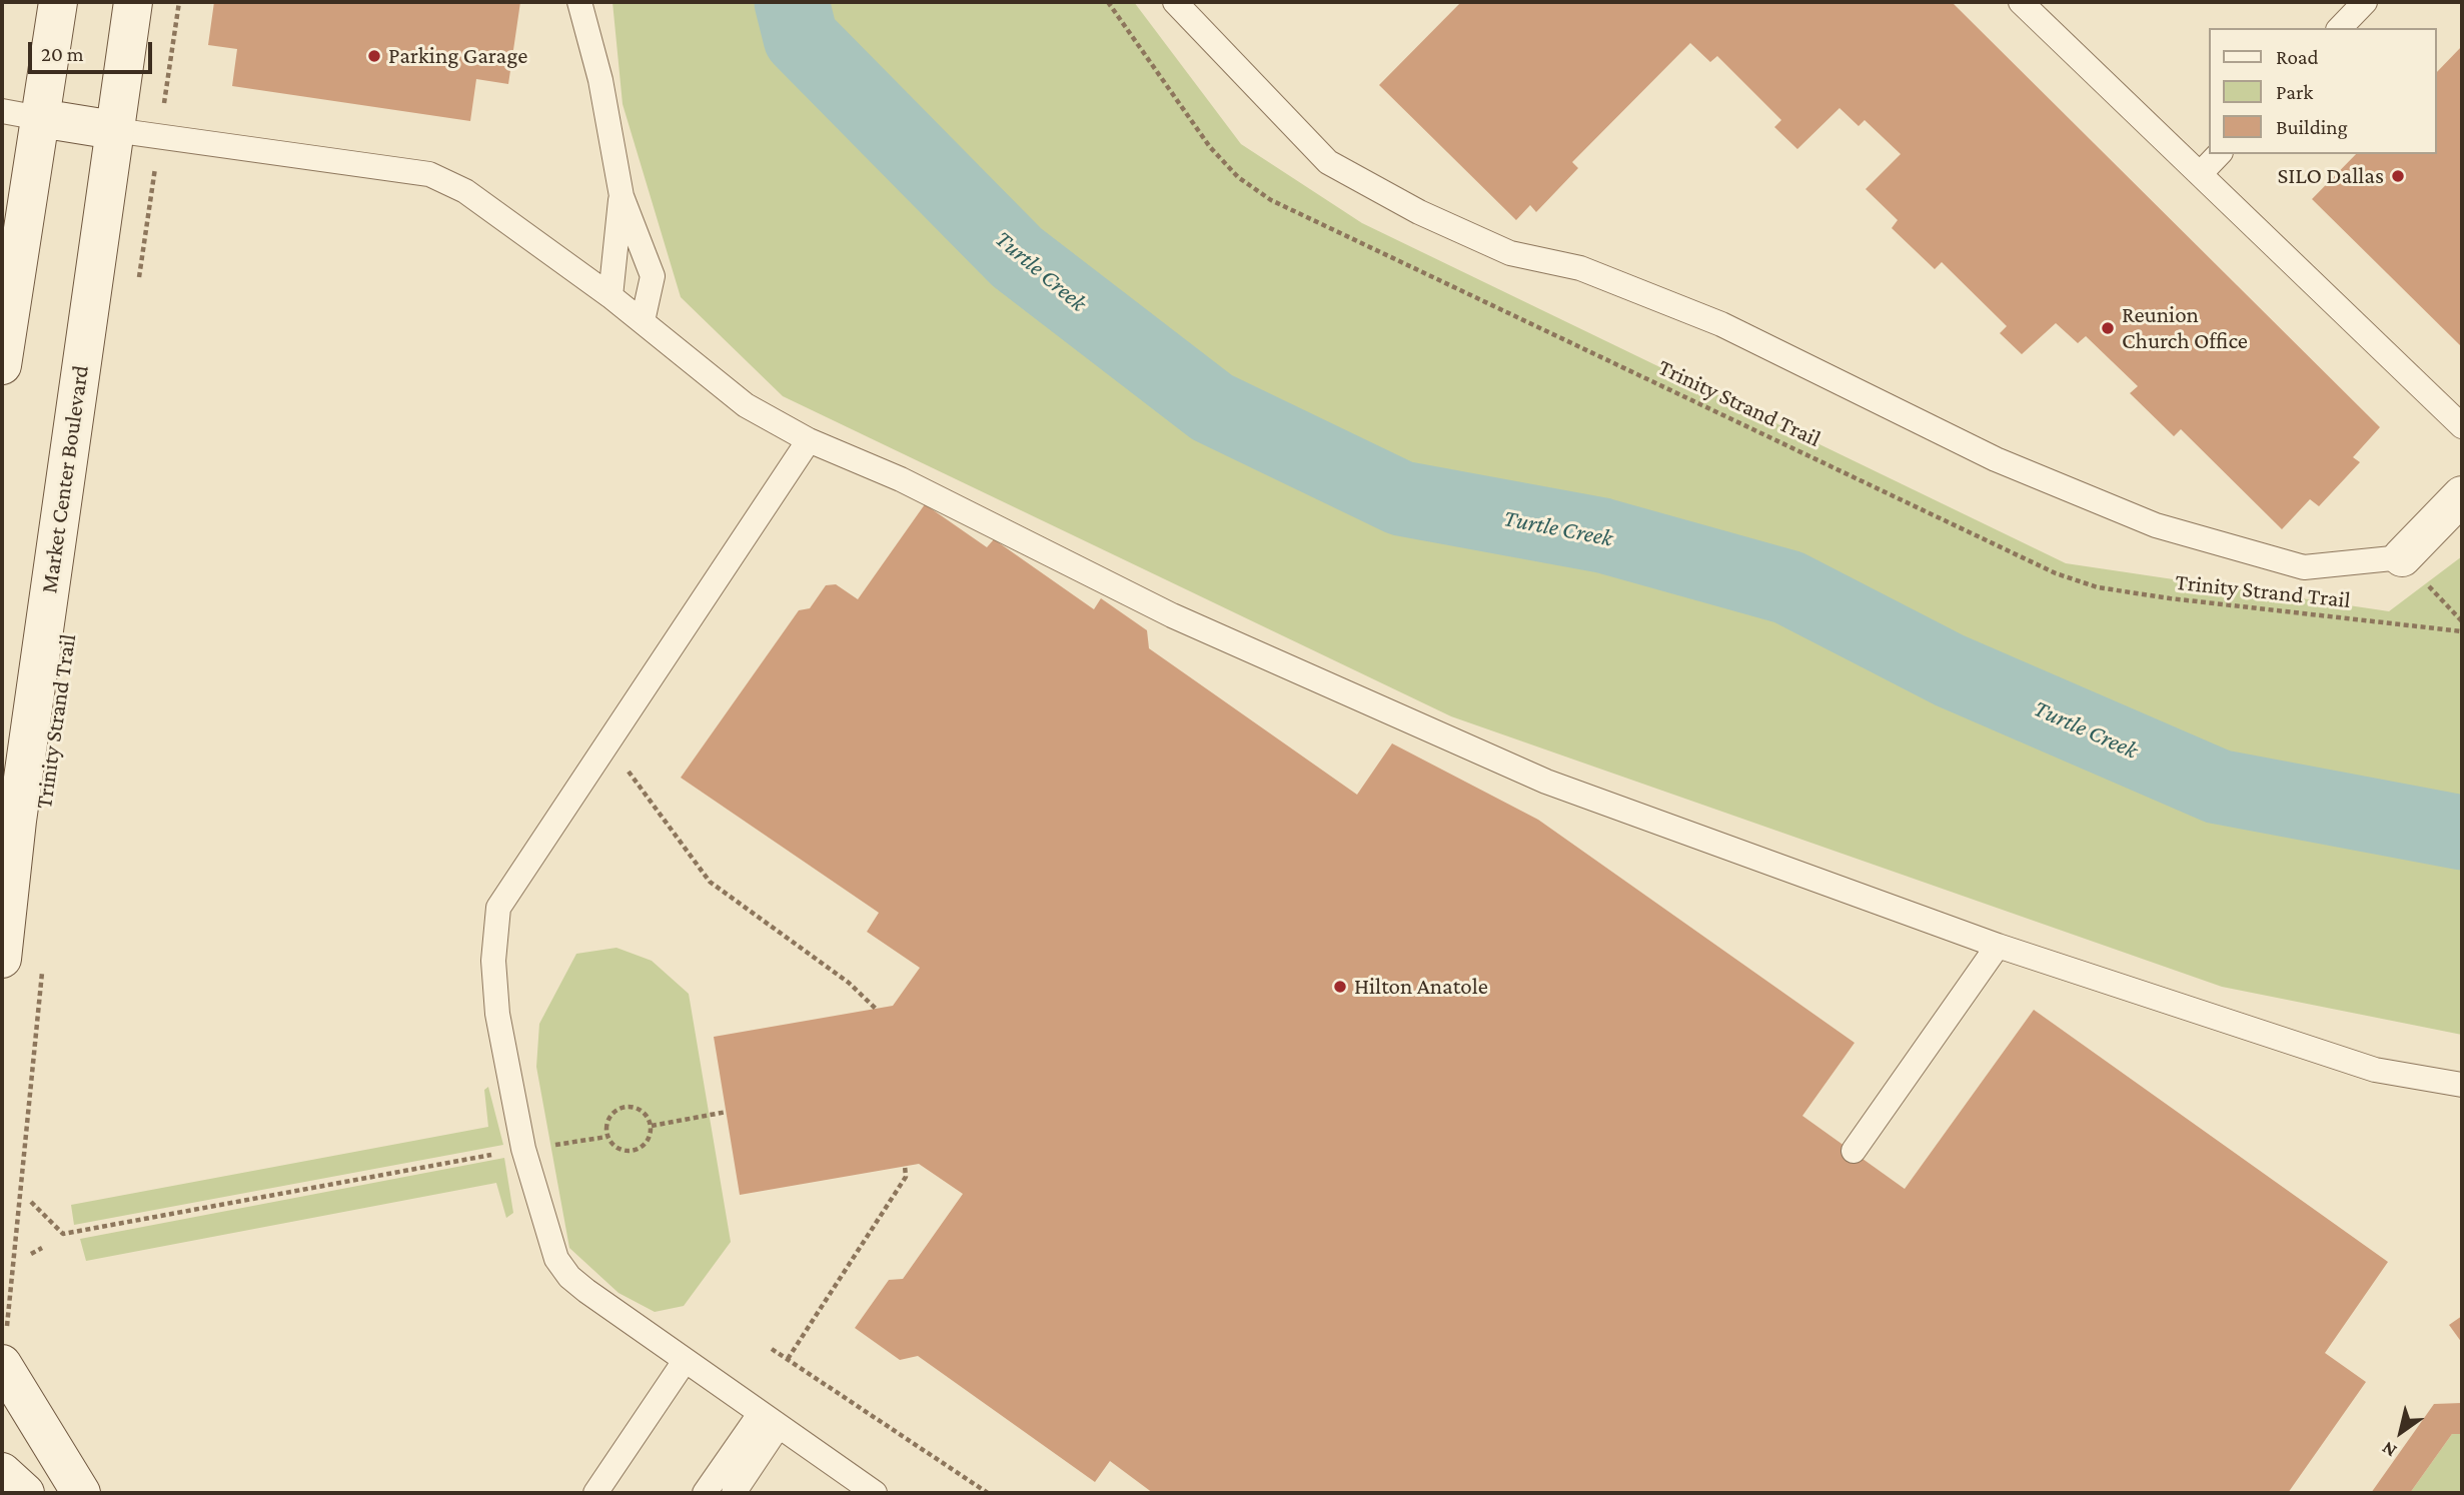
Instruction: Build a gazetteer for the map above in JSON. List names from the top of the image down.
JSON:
{
  "streets": {
    "street": ["Market Center Boulevard"],
    "path": ["Trinity Strand Trail"]
  },
  "water": ["Turtle Creek"],
  "places": [
    "Parking Garage",
    "SILO Dallas",
    "Reunion Church Office",
    "Hilton Anatole"
  ],
  "legend": ["Road", "Park", "Building"],
  "scale_bar": "20 m",
  "north": "bottom left"
}
